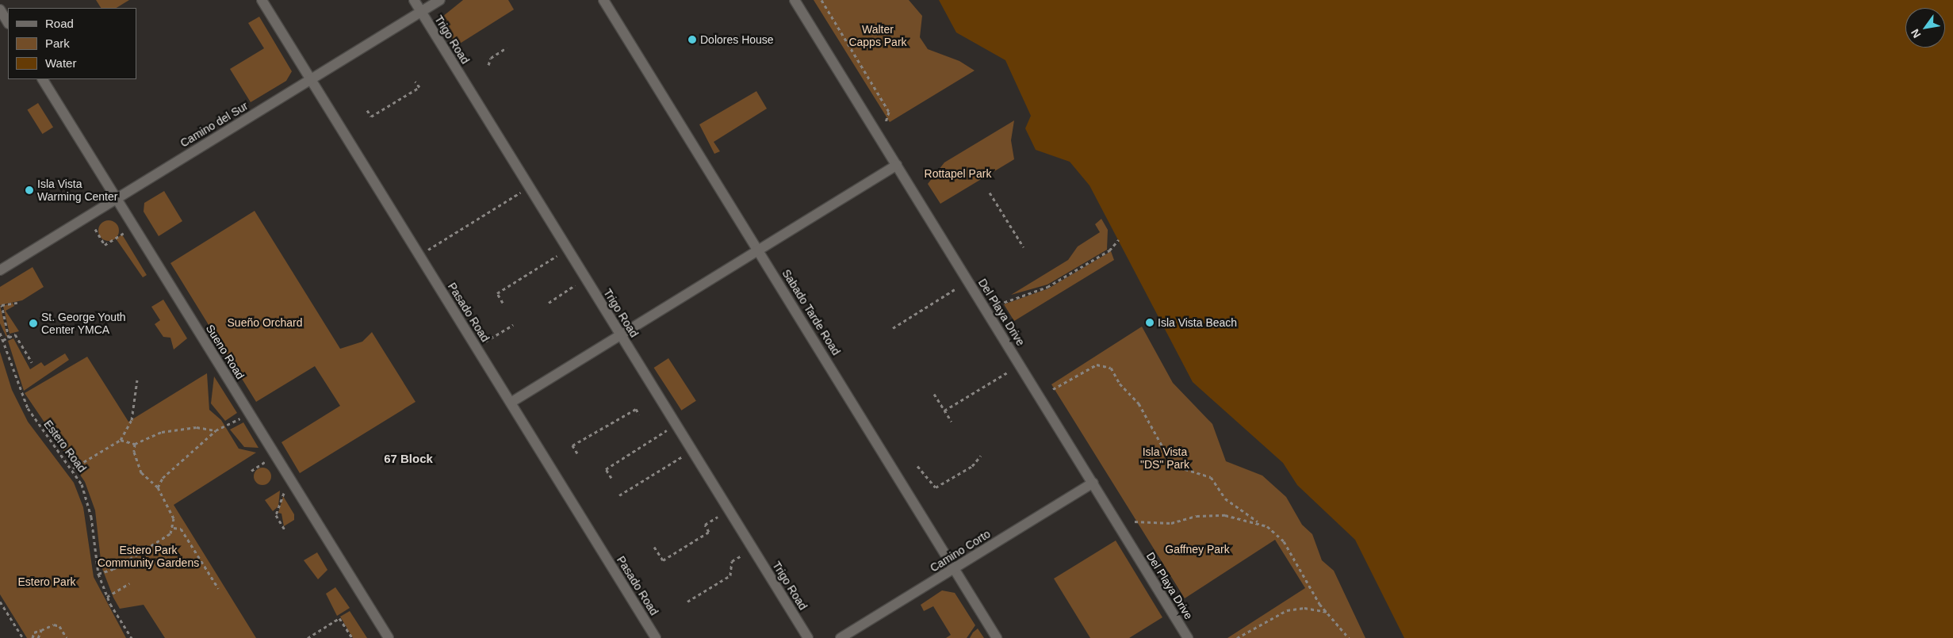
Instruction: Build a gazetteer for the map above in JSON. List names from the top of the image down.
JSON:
{
  "streets": {
    "street": [
      "Trigo Road",
      "Camino del Sur",
      "Pasado Road",
      "Sabado Tarde Road",
      "Del Playa Drive",
      "Sueno Road",
      "Camino Corto"
    ],
    "path": ["Estero Road"]
  },
  "crossings": [
    ["Trigo Road", "Camino del Sur"],
    ["Camino del Sur", "Pasado Road"],
    ["Camino del Sur", "Sueno Road"],
    ["Sabado Tarde Road", "Camino Corto"],
    ["Del Playa Drive", "Camino Corto"]
  ],
  "districts": ["67 Block"],
  "parks": [
    "Walter Capps Park",
    "Rottapel Park",
    "Sueño Orchard",
    "Isla Vista \"DS\" Park",
    "Gaffney Park",
    "Estero Park Community Gardens",
    "Estero Park"
  ],
  "places": [
    "Dolores House",
    "Isla Vista Warming Center",
    "Isla Vista Beach",
    "St. George Youth Center YMCA"
  ],
  "legend": ["Road", "Park", "Water"],
  "north": "bottom left"
}
